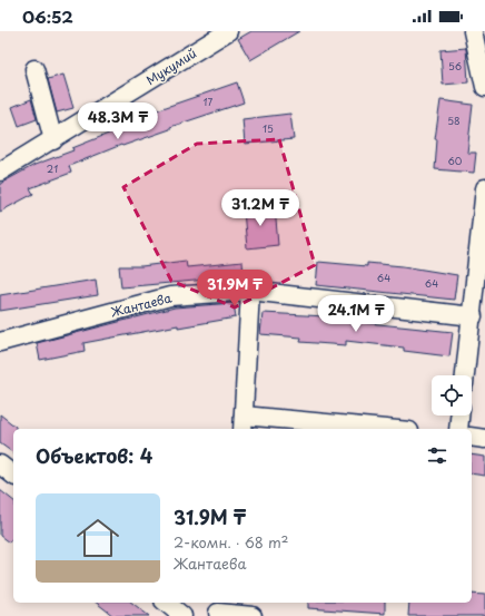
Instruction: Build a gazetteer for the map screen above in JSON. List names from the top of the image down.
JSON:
{
  "streets": {
    "street": ["Мукумий", "Жантаева"]
  },
  "house_numbers": [
    "56",
    "17",
    "58",
    "15",
    "60",
    "21",
    "64",
    "64"
  ],
  "page": {
    "status": "06:52",
    "price": [
      "48.3M ₸",
      "31.2M ₸",
      "31.9M ₸",
      "24.1M ₸"
    ],
    "heading": "Объектов: 4",
    "list": [
      {
        "name": "31.9M ₸",
        "note": "2-комн. · 68 m² · Жантаева"
      }
    ]
  }
}
